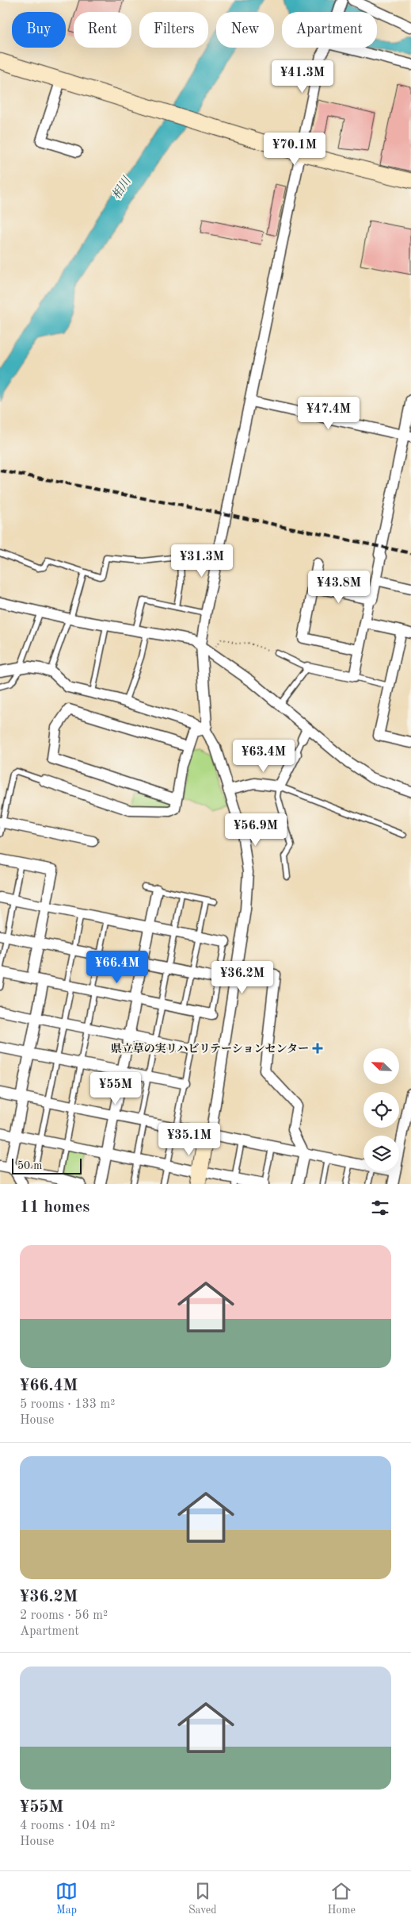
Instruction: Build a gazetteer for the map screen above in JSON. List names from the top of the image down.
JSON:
{
  "water": ["相川"],
  "places": {
    "health": ["県立草の実リハビリテーションセンター"]
  },
  "scale_bar": "50 m",
  "north": "top left",
  "page": {
    "chip": [
      "Buy",
      "Rent",
      "Filters",
      "New",
      "Apartment"
    ],
    "price": [
      "¥41.3M",
      "¥70.1M",
      "¥47.4M",
      "¥31.3M",
      "¥43.8M",
      "¥63.4M",
      "¥56.9M",
      "¥66.4M",
      "¥36.2M",
      "¥55M",
      "¥35.1M"
    ],
    "scale": "50 m",
    "heading": "11 homes",
    "list": [
      {
        "name": "¥66.4M",
        "note": "5 rooms · 133 m² · House"
      },
      {
        "name": "¥36.2M",
        "note": "2 rooms · 56 m² · Apartment"
      },
      {
        "name": "¥55M",
        "note": "4 rooms · 104 m² · House"
      }
    ],
    "tabs": ["Map", "Saved", "Home"]
  }
}
